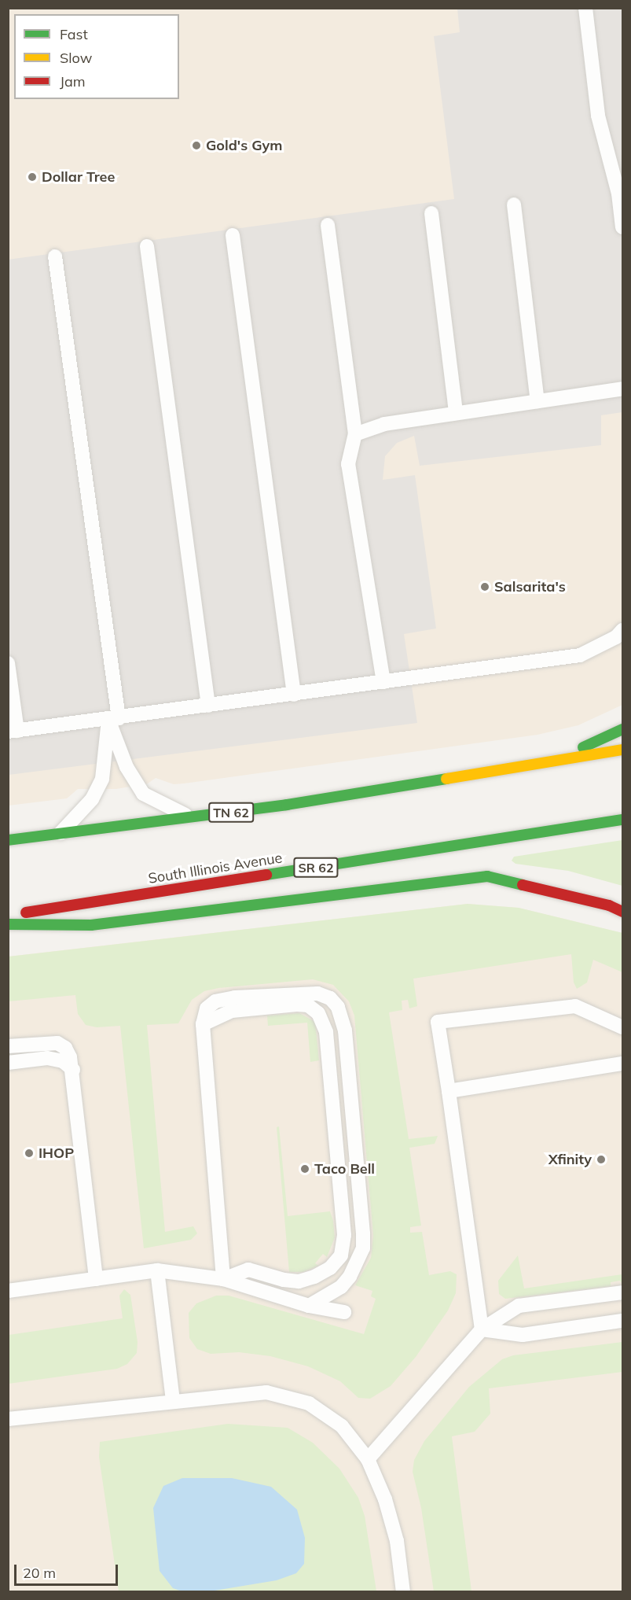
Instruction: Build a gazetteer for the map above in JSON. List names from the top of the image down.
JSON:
{
  "streets": {
    "highway": ["TN 62", "SR 62", "South Illinois Avenue"]
  },
  "places": [
    "Gold's Gym",
    "Dollar Tree",
    "Salsarita's",
    "IHOP",
    "Xfinity",
    "Taco Bell"
  ],
  "legend": ["Fast", "Slow", "Jam"],
  "scale_bar": "20 m"
}
